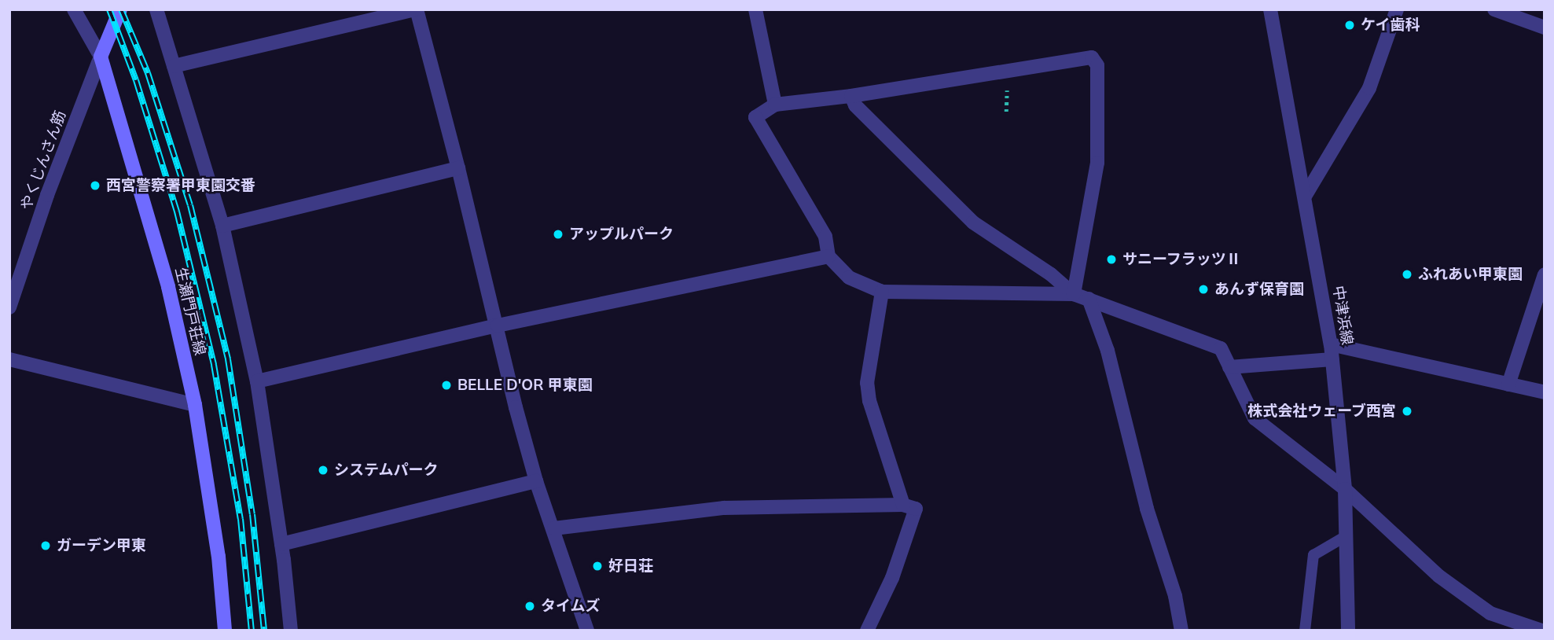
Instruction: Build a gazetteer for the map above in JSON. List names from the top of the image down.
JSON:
{
  "streets": {
    "main road": ["生瀬門戸荘線"],
    "street": ["やくじんさん筋", "中津浜線"]
  },
  "crossings": [
    ["やくじんさん筋", "生瀬門戸荘線"]
  ],
  "places": [
    "ケイ歯科",
    "西宮警察署甲東園交番",
    "アップルパーク",
    "サニーフラッツⅡ",
    "ふれあい甲東園",
    "あんず保育園",
    "BELLE D'OR 甲東園",
    "株式会社ウェーブ西宮",
    "システムパーク",
    "ガーデン甲東",
    "好日荘",
    "タイムズ"
  ]
}
